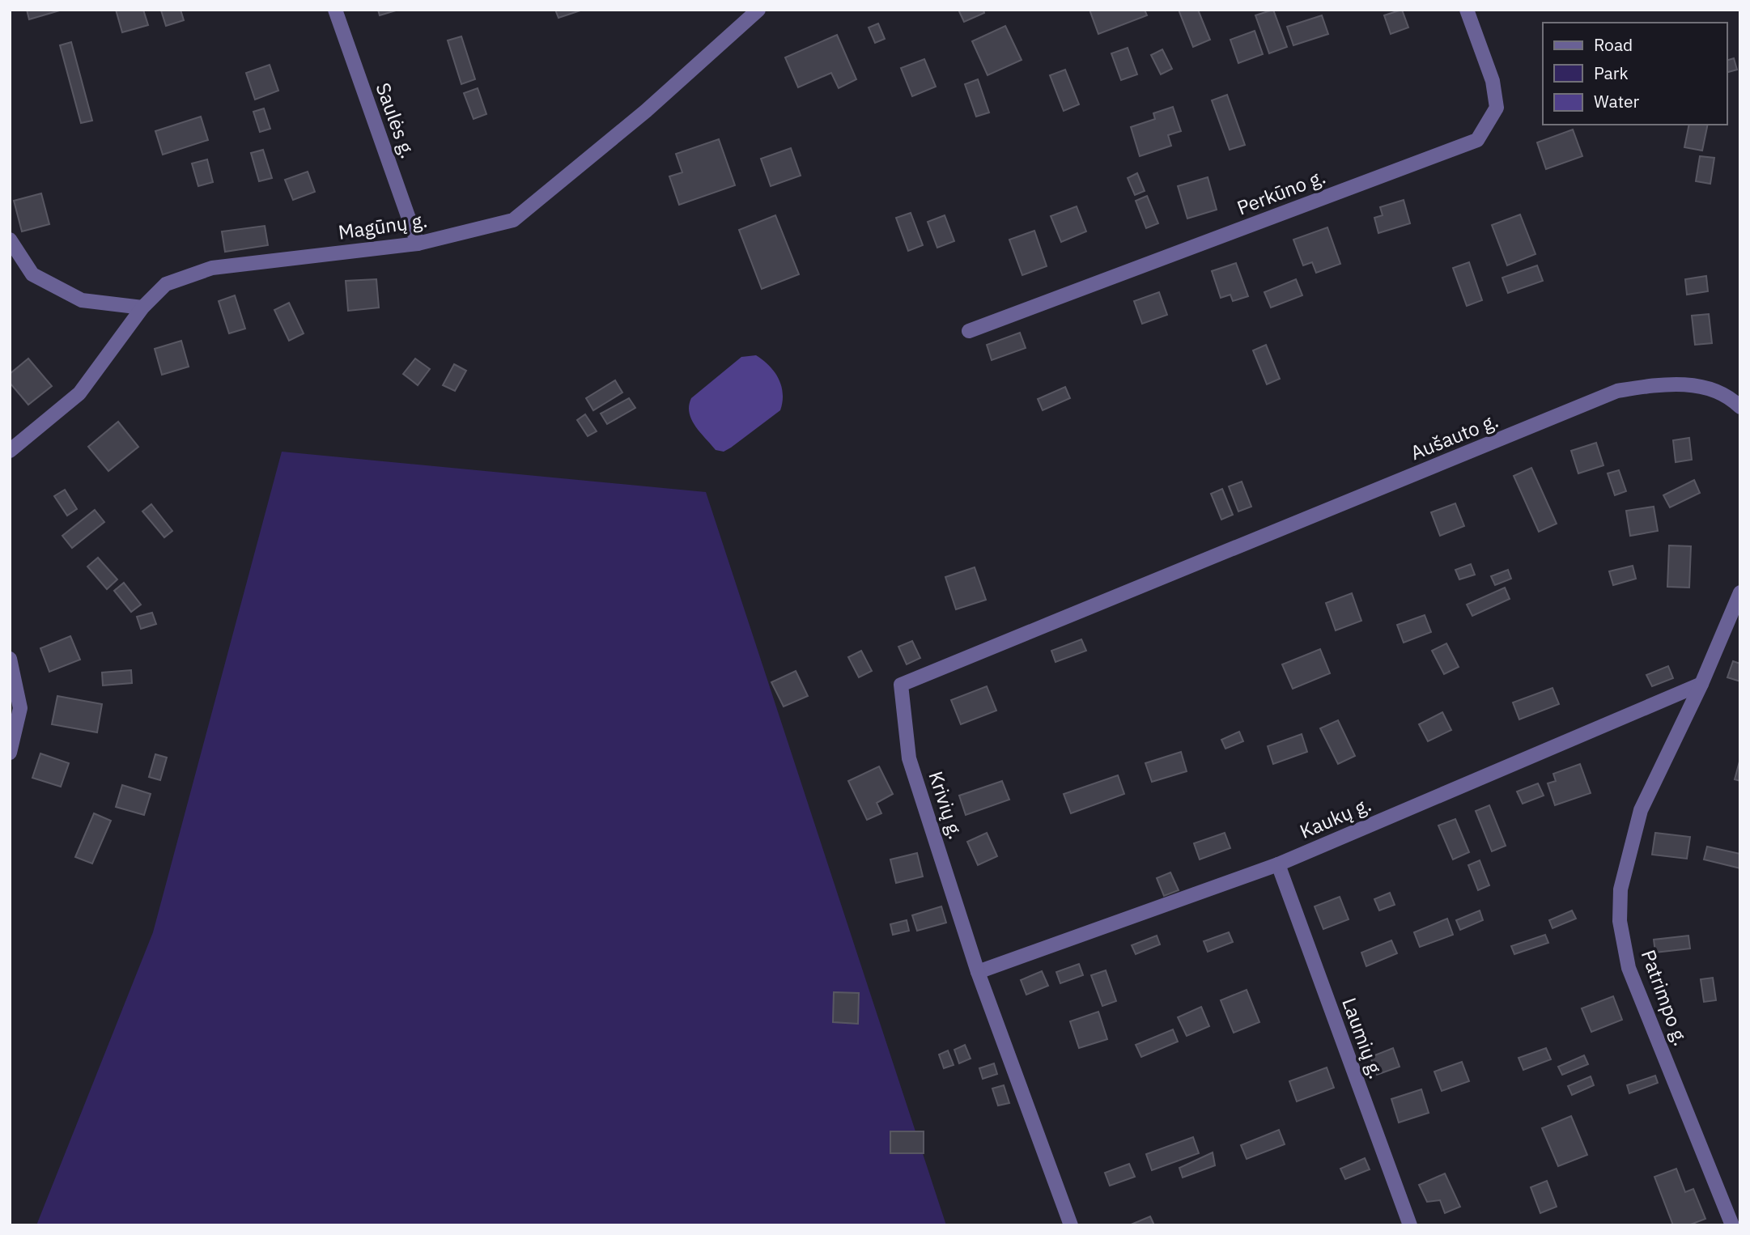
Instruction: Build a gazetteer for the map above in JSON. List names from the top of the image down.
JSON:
{
  "streets": {
    "street": [
      "Saulės g.",
      "Perkūno g.",
      "Magūnų g.",
      "Aušauto g.",
      "Krivių g.",
      "Kaukų g.",
      "Patrimpo g.",
      "Laumių g."
    ]
  },
  "crossings": [
    ["Saulės g.", "Magūnų g."],
    ["Aušauto g.", "Krivių g."],
    ["Krivių g.", "Kaukų g."],
    ["Kaukų g.", "Patrimpo g."],
    ["Kaukų g.", "Laumių g."]
  ],
  "legend": ["Road", "Park", "Water"]
}
